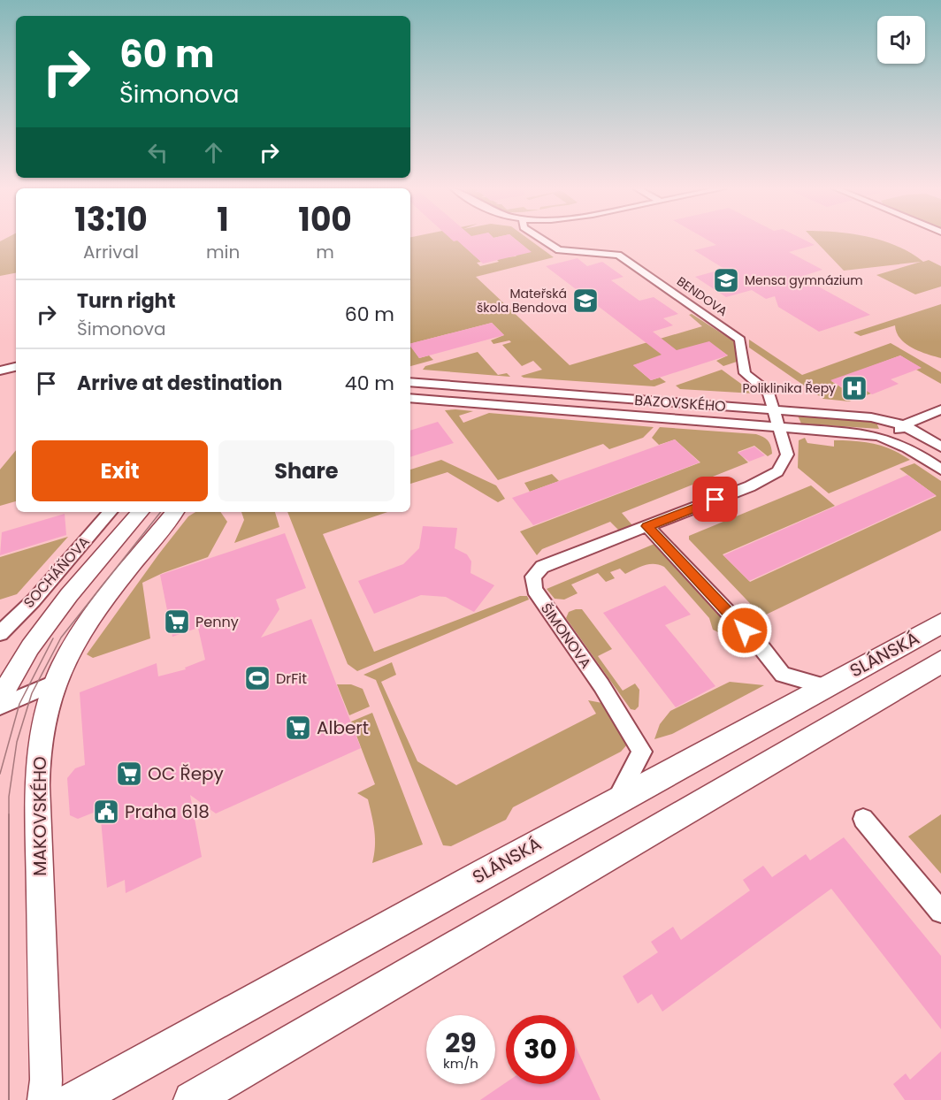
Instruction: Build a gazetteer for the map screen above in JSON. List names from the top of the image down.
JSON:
{
  "streets": {
    "main road": ["SLÁNSKÁ"],
    "street": [
      "BENDOVA",
      "BAZOVSKÉHO",
      "SOCHÁŇOVA",
      "ŠIMONOVA",
      "MAKOVSKÉHO"
    ]
  },
  "crossings": [
    ["BENDOVA", "BAZOVSKÉHO"],
    ["BENDOVA", "ŠIMONOVA"],
    ["BAZOVSKÉHO", "ŠIMONOVA"],
    ["ŠIMONOVA", "SLÁNSKÁ"]
  ],
  "places": {
    "school or university": ["Mensa gymnázium", "Mateřská škola Bendova"],
    "hospital": ["Poliklinika Řepy"],
    "supermarket": ["Penny", "Albert", "OC Řepy"],
    "sports": ["DrFit"],
    "public building": ["Praha 618"]
  },
  "page": {
    "turn": ["60 m", "Šimonova"],
    "eta": [
      "13:10",
      "Arrival",
      "1",
      "min",
      "100",
      "m"
    ],
    "list": [
      {
        "name": "Turn right",
        "note": "Šimonova",
        "value": "60 m"
      },
      {
        "name": "Arrive at destination",
        "value": "40 m"
      }
    ],
    "buttons": ["Exit", "Share"],
    "speed": "29 km/h",
    "limit": "30"
  }
}
